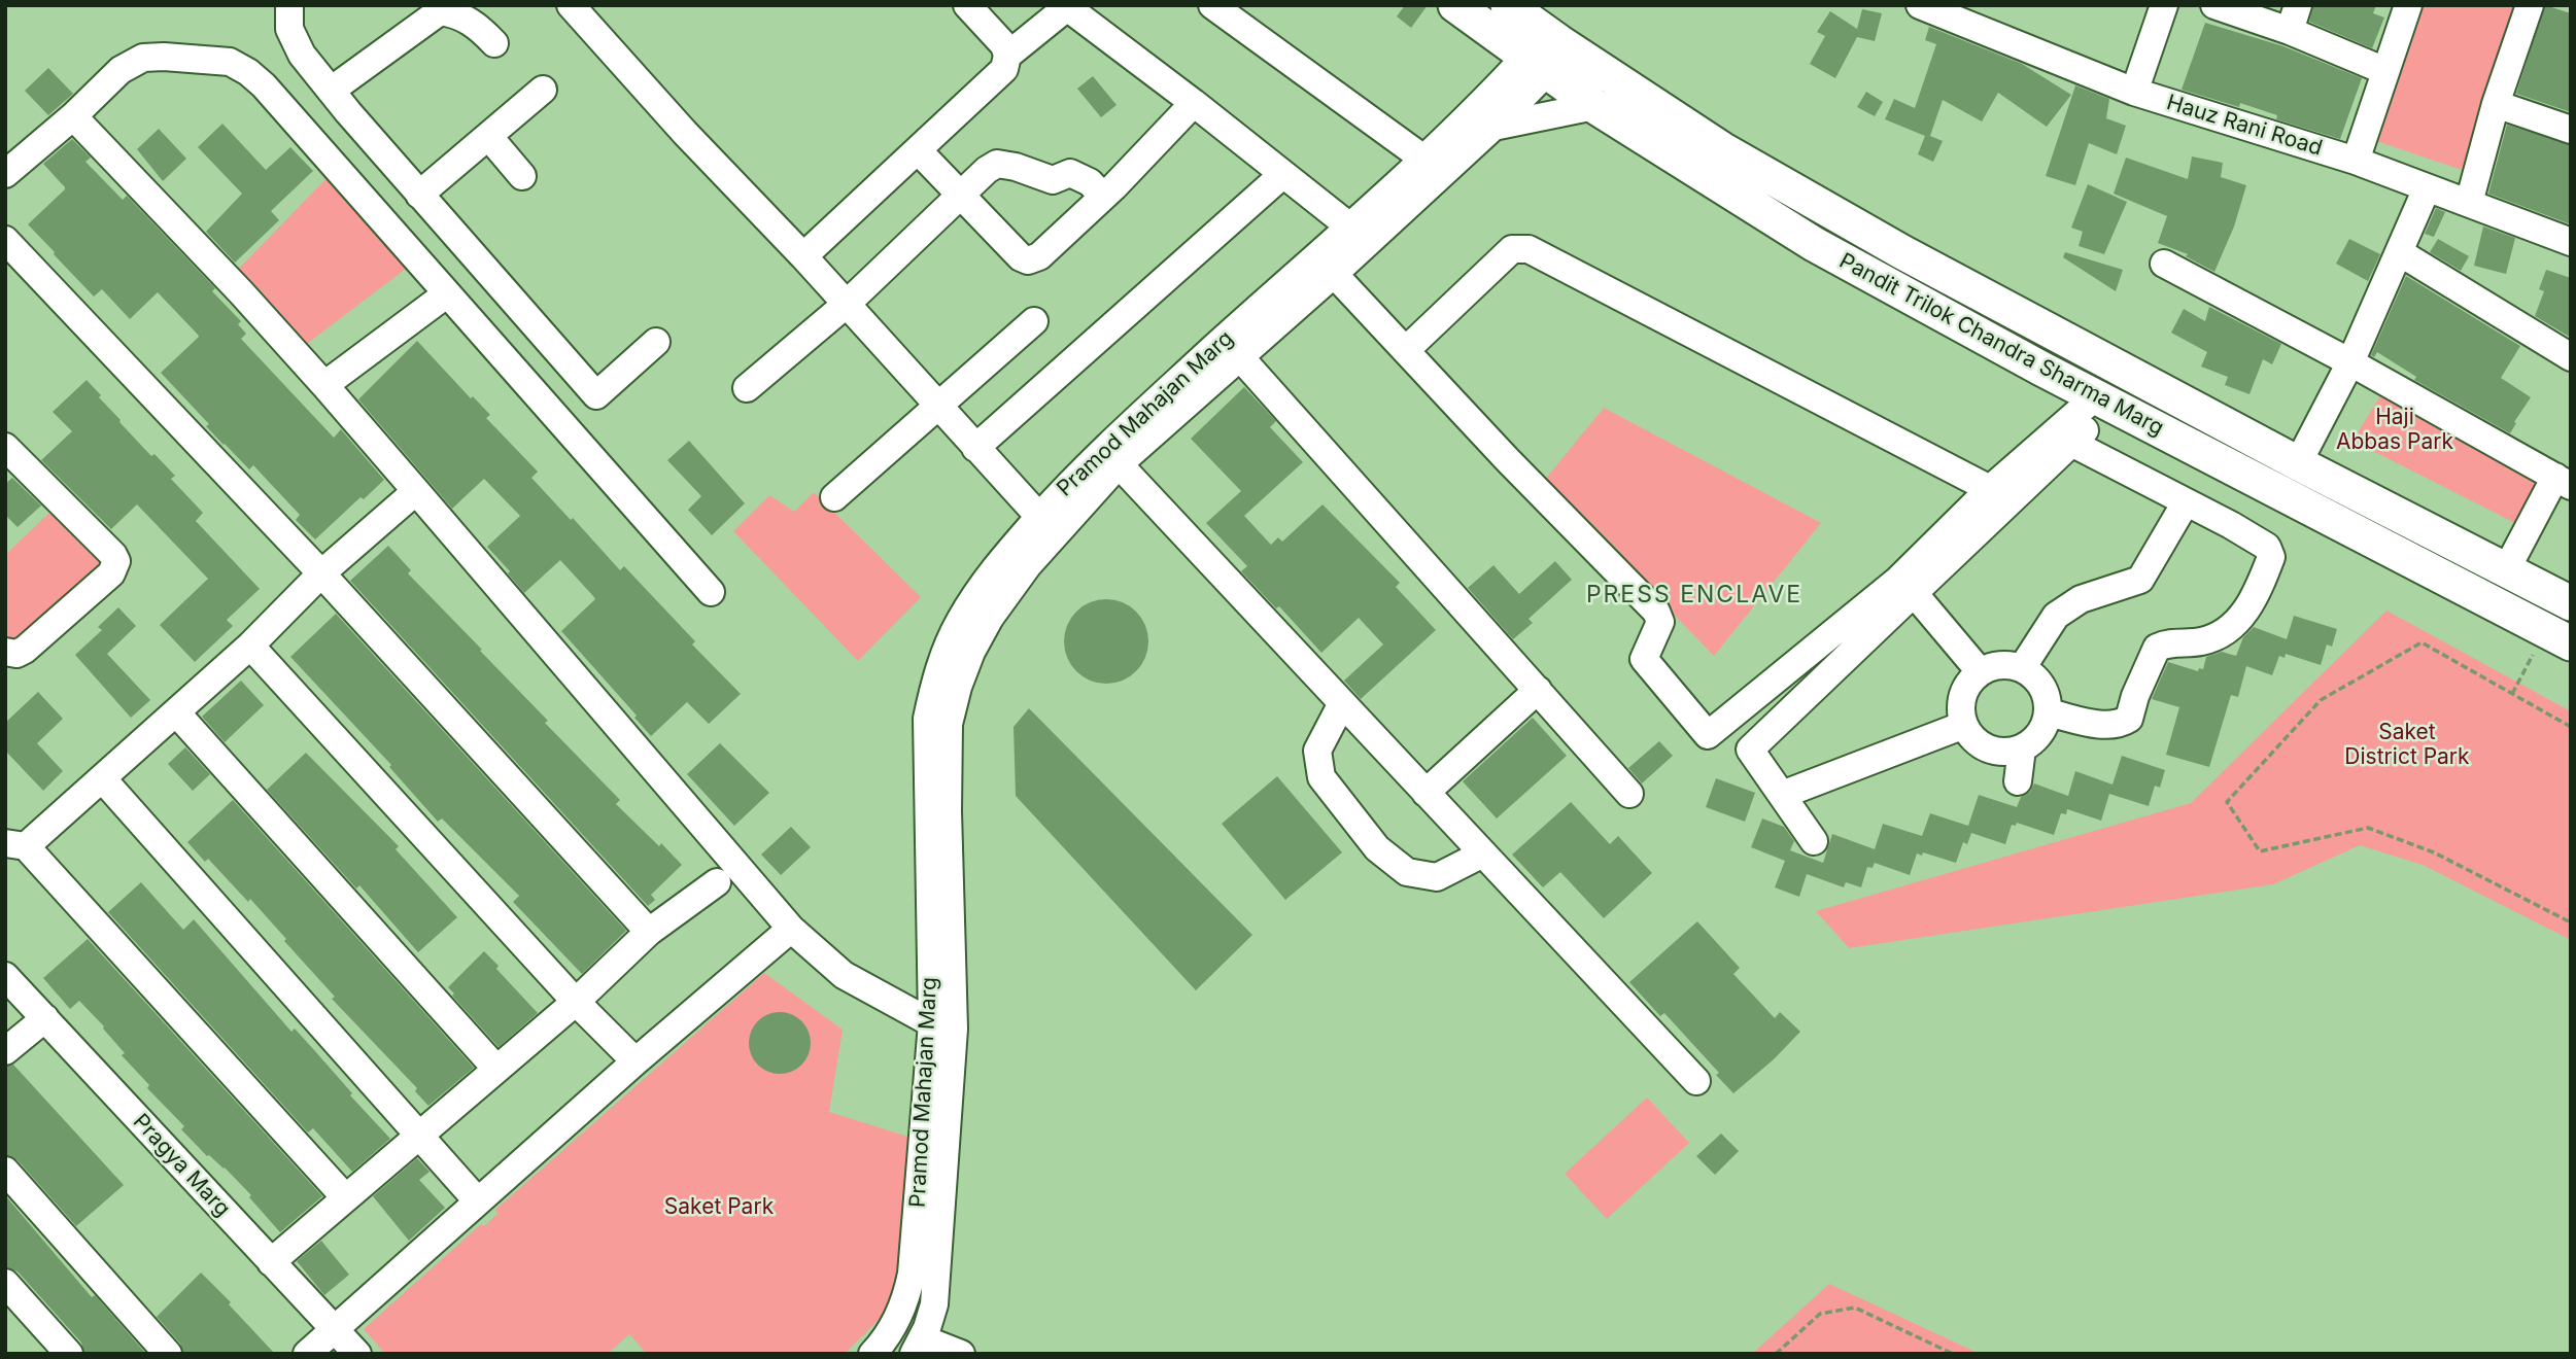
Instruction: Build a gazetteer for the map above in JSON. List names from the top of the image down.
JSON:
{
  "streets": {
    "main road": ["Pandit Trilok Chandra Sharma Marg"],
    "street": ["Hauz Rani Road", "Pramod Mahajan Marg", "Pragya Marg"]
  },
  "crossings": [
    ["Pandit Trilok Chandra Sharma Marg", "Pramod Mahajan Marg"]
  ],
  "districts": ["PRESS ENCLAVE"],
  "parks": ["Haji Abbas Park", "Saket District Park", "Saket Park"]
}
